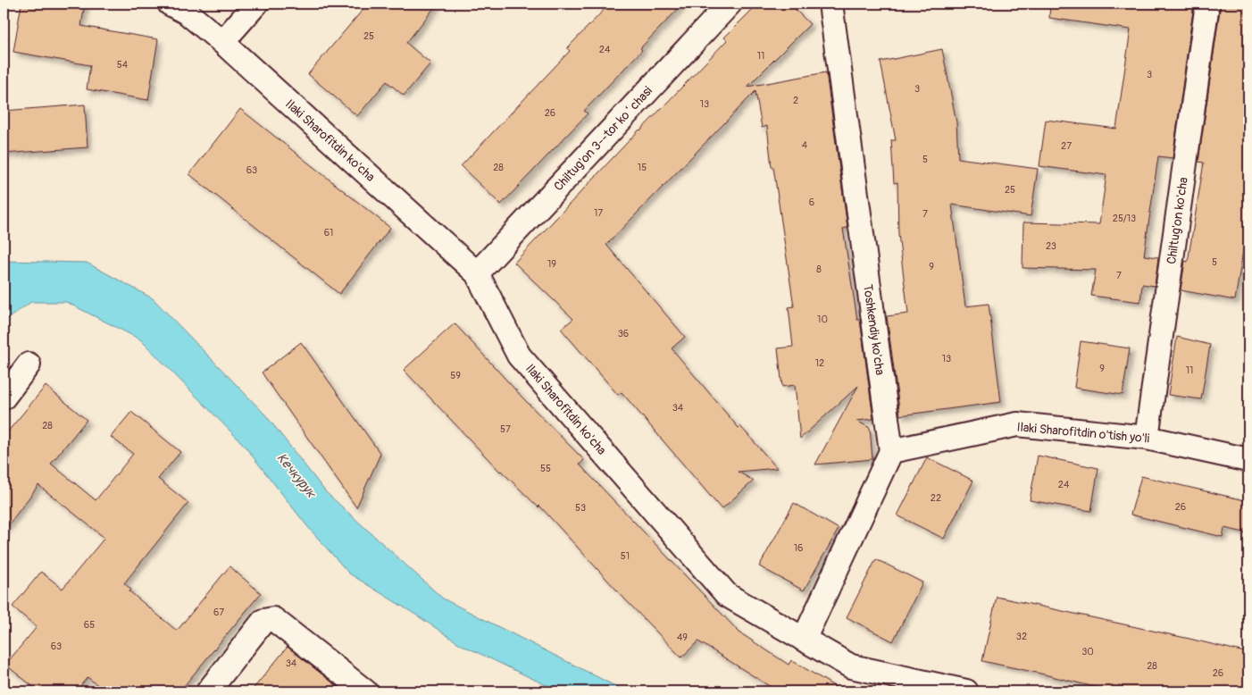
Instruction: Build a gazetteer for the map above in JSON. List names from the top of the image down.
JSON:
{
  "streets": {
    "street": [
      "Chiltug'on 3--tor koʻchasi",
      "Ilaki Sharofitdin ko'cha",
      "Chiltug'on ko'cha",
      "Toshkendiy ko'cha",
      "Ilaki Sharofitdin o'tish yo'li"
    ]
  },
  "crossings": [
    ["Chiltug'on 3--tor koʻchasi", "Ilaki Sharofitdin ko'cha"],
    ["Chiltug'on ko'cha", "Ilaki Sharofitdin o'tish yo'li"],
    ["Toshkendiy ko'cha", "Ilaki Sharofitdin o'tish yo'li"]
  ],
  "water": ["Кечкурук"],
  "house_numbers": [
    "25",
    "24",
    "11",
    "54",
    "3",
    "3",
    "2",
    "13",
    "26",
    "4",
    "27",
    "5",
    "28",
    "15",
    "63",
    "25",
    "6",
    "17",
    "7",
    "25/13",
    "61",
    "23",
    "5",
    "19",
    "9",
    "8",
    "7",
    "10",
    "36",
    "13",
    "12",
    "9",
    "11",
    "59",
    "34",
    "28",
    "57",
    "55",
    "24",
    "22",
    "26",
    "53",
    "16",
    "51",
    "67",
    "65",
    "32",
    "49",
    "63",
    "30",
    "34",
    "28",
    "26"
  ]
}
